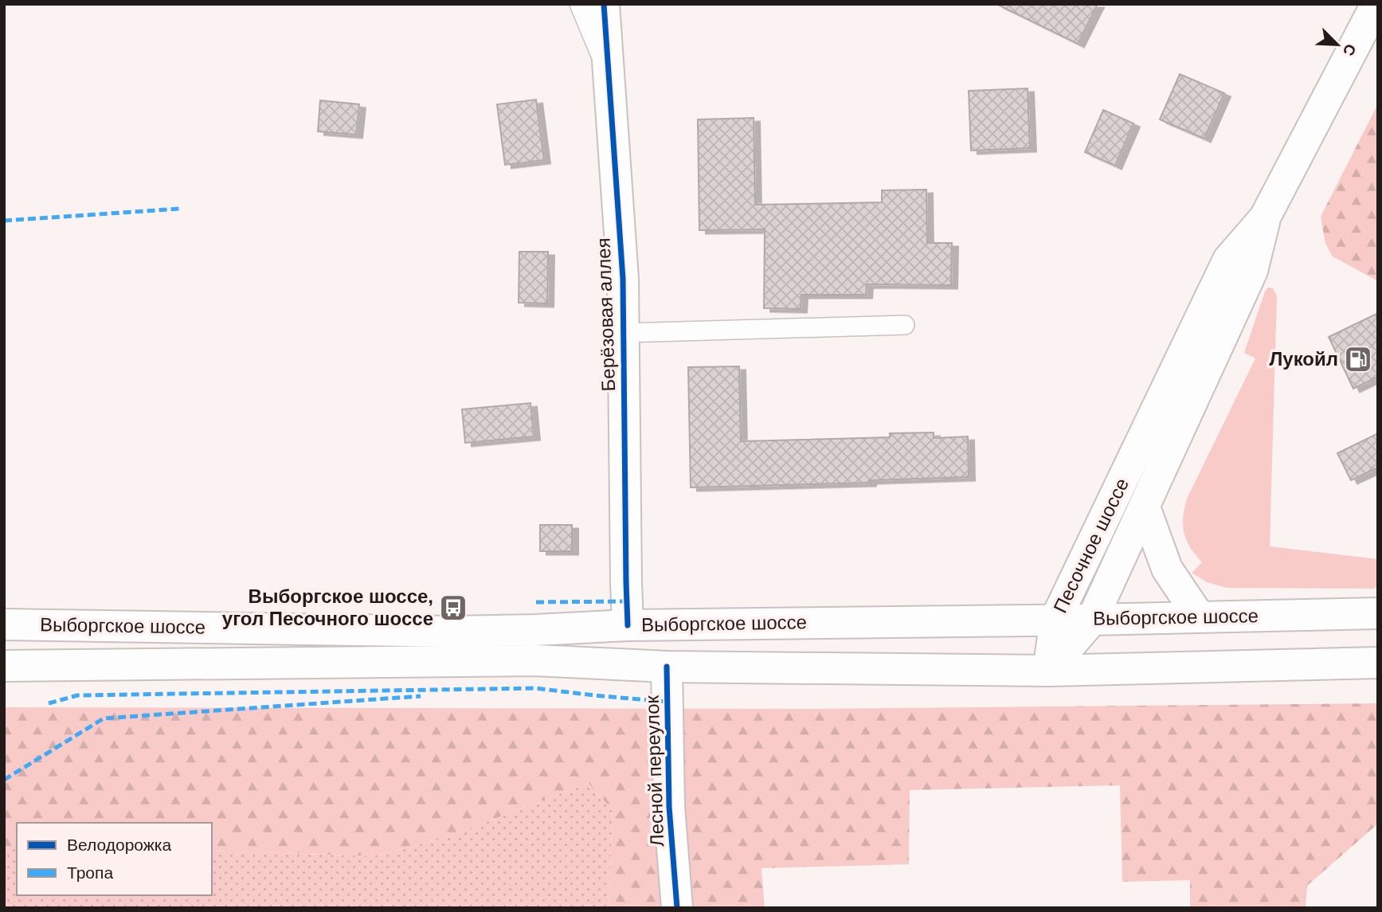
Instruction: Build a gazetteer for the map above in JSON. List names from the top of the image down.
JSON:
{
  "streets": {
    "main road": [
      "Берёзовая аллея",
      "Песочное шоссе",
      "Выборгское шоссе",
      "Лесной переулок"
    ]
  },
  "crossings": [
    ["Берёзовая аллея", "Выборгское шоссе"],
    ["Песочное шоссе", "Выборгское шоссе"],
    ["Выборгское шоссе", "Лесной переулок"]
  ],
  "places": {
    "fuel station": ["Лукойл"],
    "bus stop": ["Выборгское шоссе, угол Песочного шоссе"]
  },
  "legend": ["Велодорожка", "Тропа"],
  "north": "bottom right"
}
